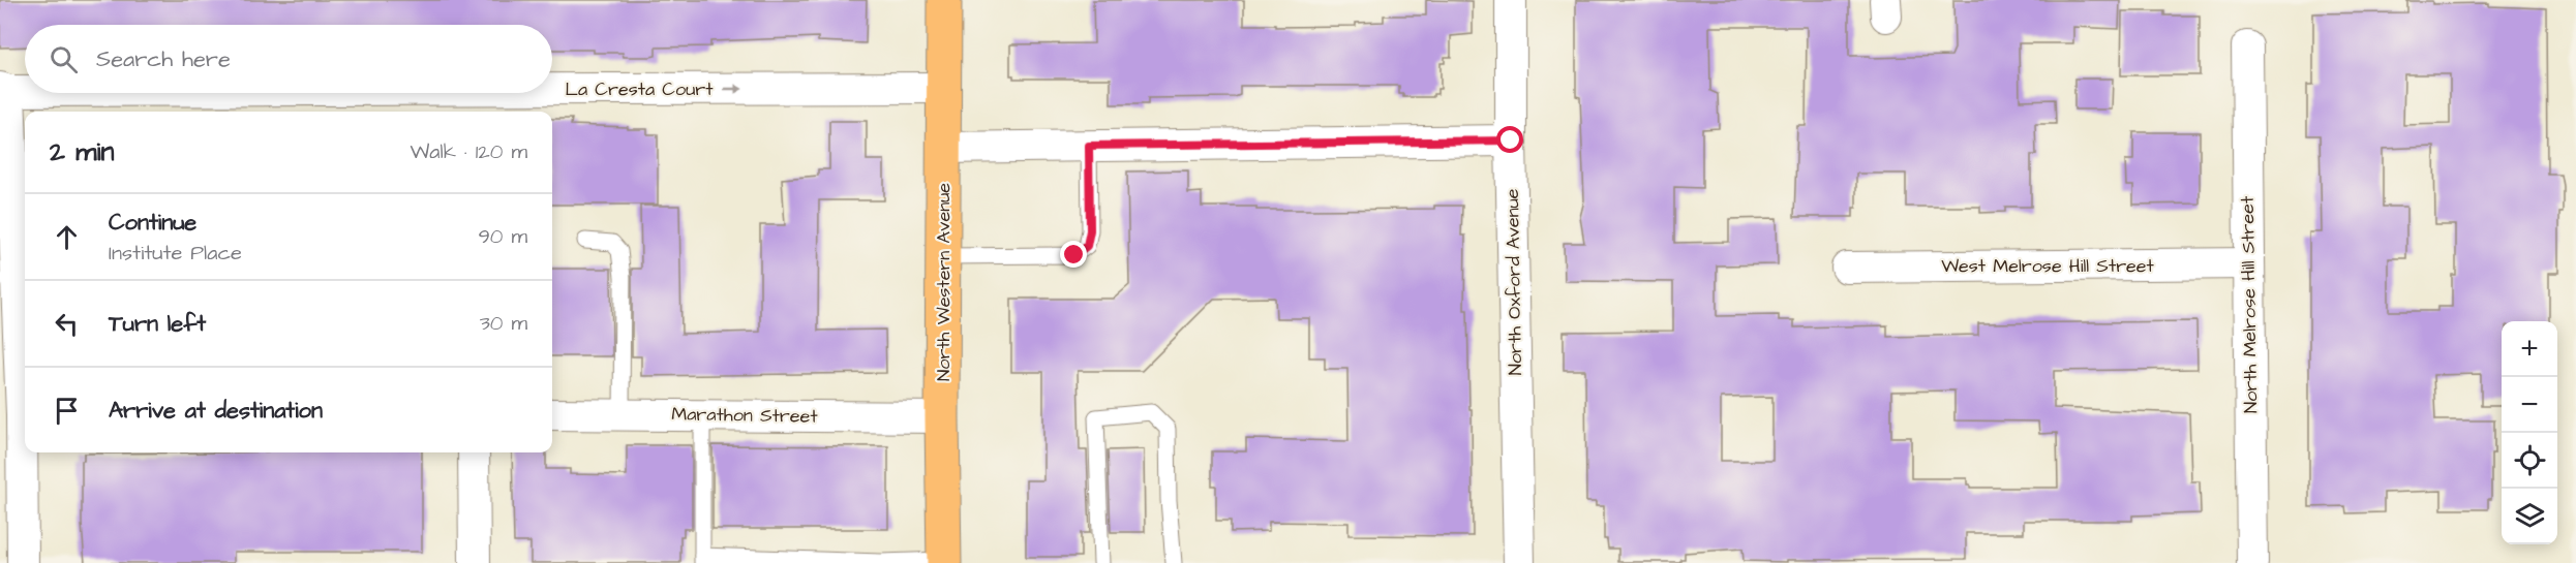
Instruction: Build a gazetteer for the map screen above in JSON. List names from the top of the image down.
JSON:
{
  "streets": {
    "main road": ["North Western Avenue"],
    "street": [
      "La Cresta Court",
      "West Melrose Hill Street",
      "North Oxford Avenue",
      "North Melrose Hill Street",
      "Marathon Street"
    ]
  },
  "crossings": [
    ["La Cresta Court", "North Western Avenue"],
    ["West Melrose Hill Street", "North Melrose Hill Street"],
    ["North Western Avenue", "Marathon Street"]
  ],
  "one_way": ["La Cresta Court"],
  "page": {
    "search": "Search here",
    "heading": ["2 min", "Walk · 120 m"],
    "list": [
      ["Continue", "Institute Place", "90 m"],
      ["Turn left", "30 m"],
      "Arrive at destination"
    ],
    "map_buttons": ["+", "−"]
  }
}
